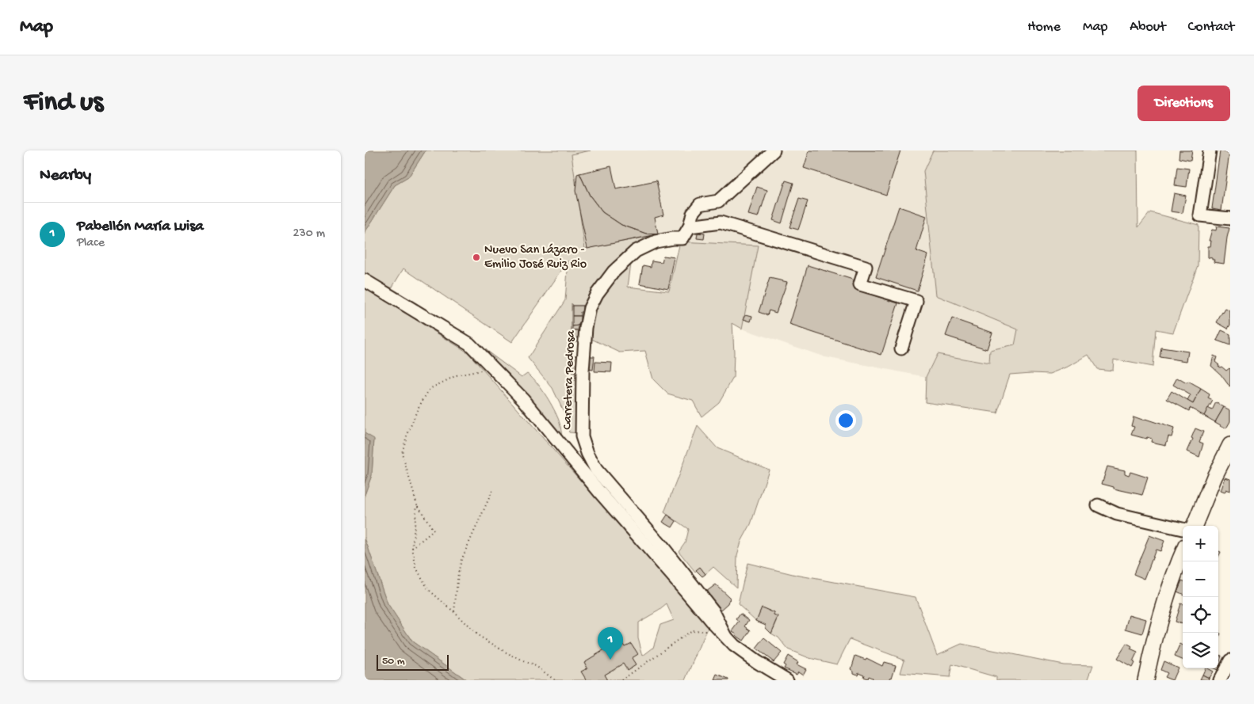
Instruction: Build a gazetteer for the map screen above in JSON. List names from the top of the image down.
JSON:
{
  "streets": {
    "street": ["Carretera Pedrosa"]
  },
  "places": ["Nuevo San Lázaro - Emilio José Ruiz Rio"],
  "scale_bar": "50 m",
  "page": {
    "header": "Map",
    "nav": [
      "Home",
      "Map",
      "About",
      "Contact"
    ],
    "buttons": "Directions",
    "title": "Find us",
    "heading": "Nearby",
    "list": [
      {
        "mark": "1",
        "name": "Pabellón María Luisa",
        "note": "Place",
        "value": "230 m"
      }
    ],
    "map_buttons": ["+", "−"],
    "pins": "1",
    "scale": "50 m"
  }
}
